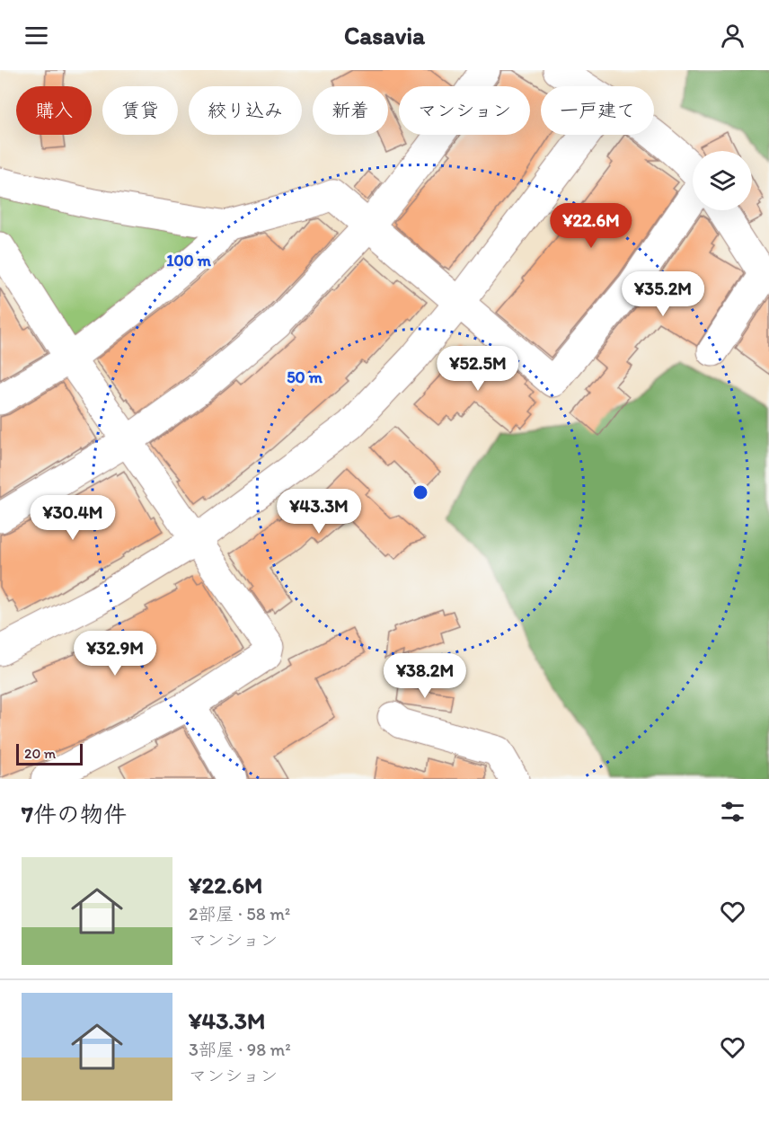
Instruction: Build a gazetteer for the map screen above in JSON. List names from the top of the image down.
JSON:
{
  "scale_bar": "20 m",
  "page": {
    "header": "Casavia",
    "chip": [
      "購入",
      "賃貸",
      "絞り込み",
      "新着",
      "マンション",
      "一戸建て"
    ],
    "price": [
      "¥22.6M",
      "¥35.2M",
      "¥52.5M",
      "¥43.3M",
      "¥30.4M",
      "¥32.9M",
      "¥38.2M"
    ],
    "scale": "20 m",
    "heading": "7件の物件",
    "list": [
      {
        "name": "¥22.6M",
        "note": "2部屋 · 58 m² · マンション"
      },
      {
        "name": "¥43.3M",
        "note": "3部屋 · 98 m² · マンション"
      }
    ]
  },
  "rings": ["100 m", "50 m"]
}
